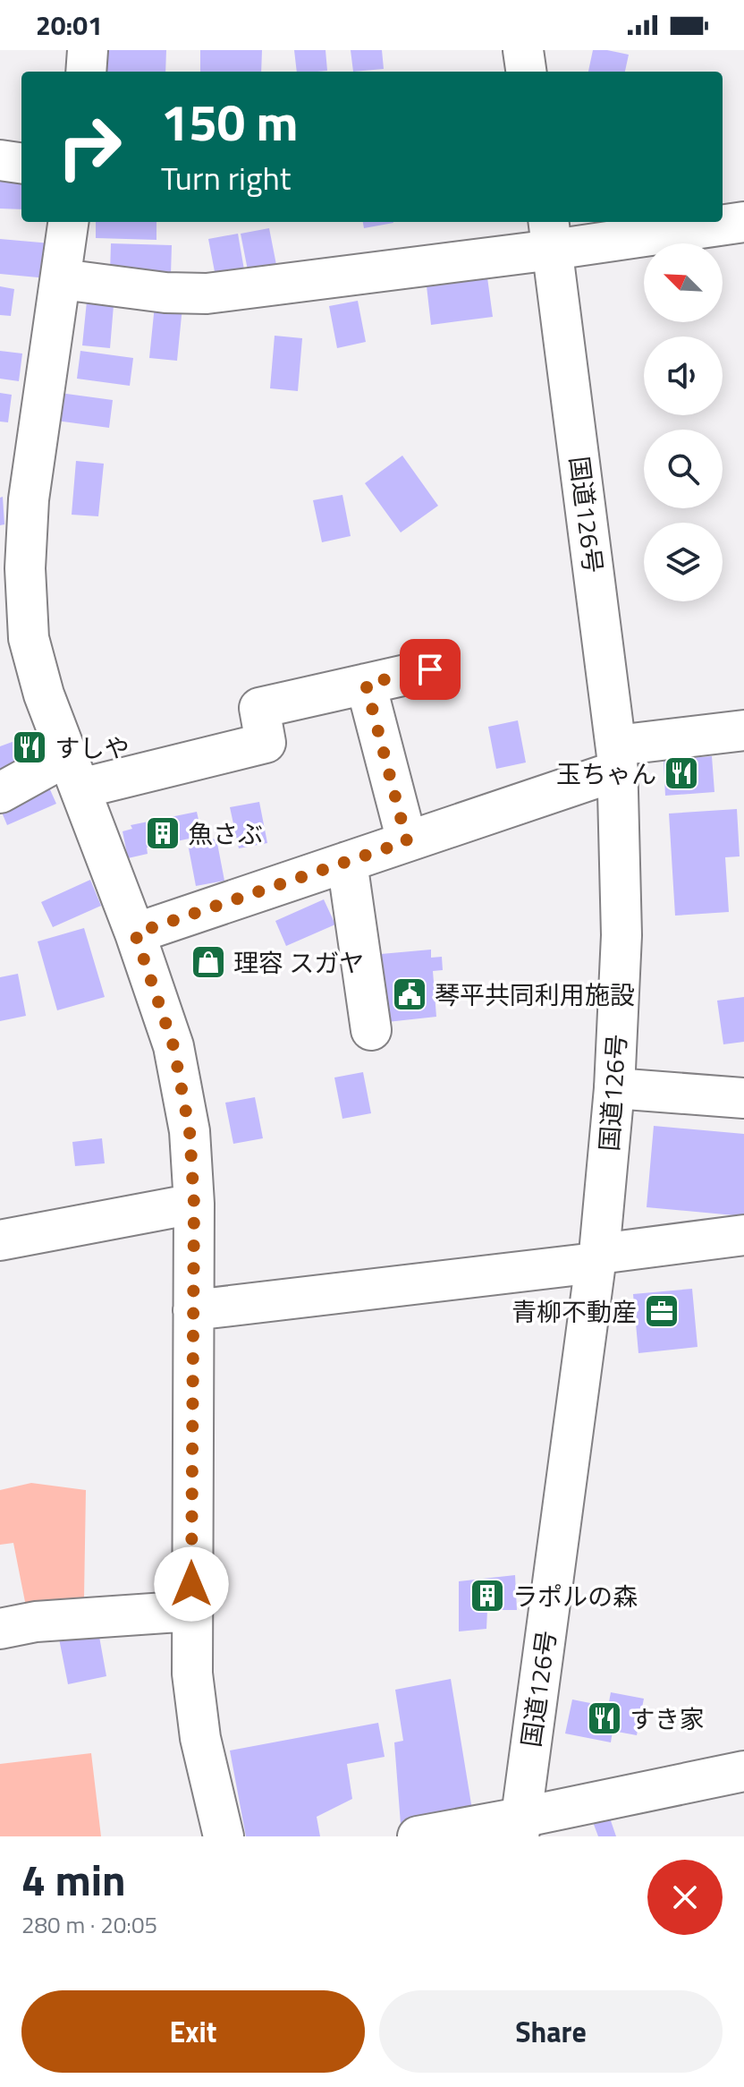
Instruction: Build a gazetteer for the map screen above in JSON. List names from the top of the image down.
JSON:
{
  "streets": {
    "main road": ["国道126号"]
  },
  "places": {
    "restaurant": ["すしや", "玉ちゃん", "すき家"],
    "building": ["魚さぶ", "ラポルの森"],
    "shop": ["理容 スガヤ"],
    "public building": ["琴平共同利用施設"],
    "office": ["青柳不動産"]
  },
  "north": "top left",
  "page": {
    "status": "20:01",
    "turn": ["150 m", "Turn right"],
    "heading": ["4 min", "280 m · 20:05"],
    "buttons": ["Exit", "Share"]
  }
}
